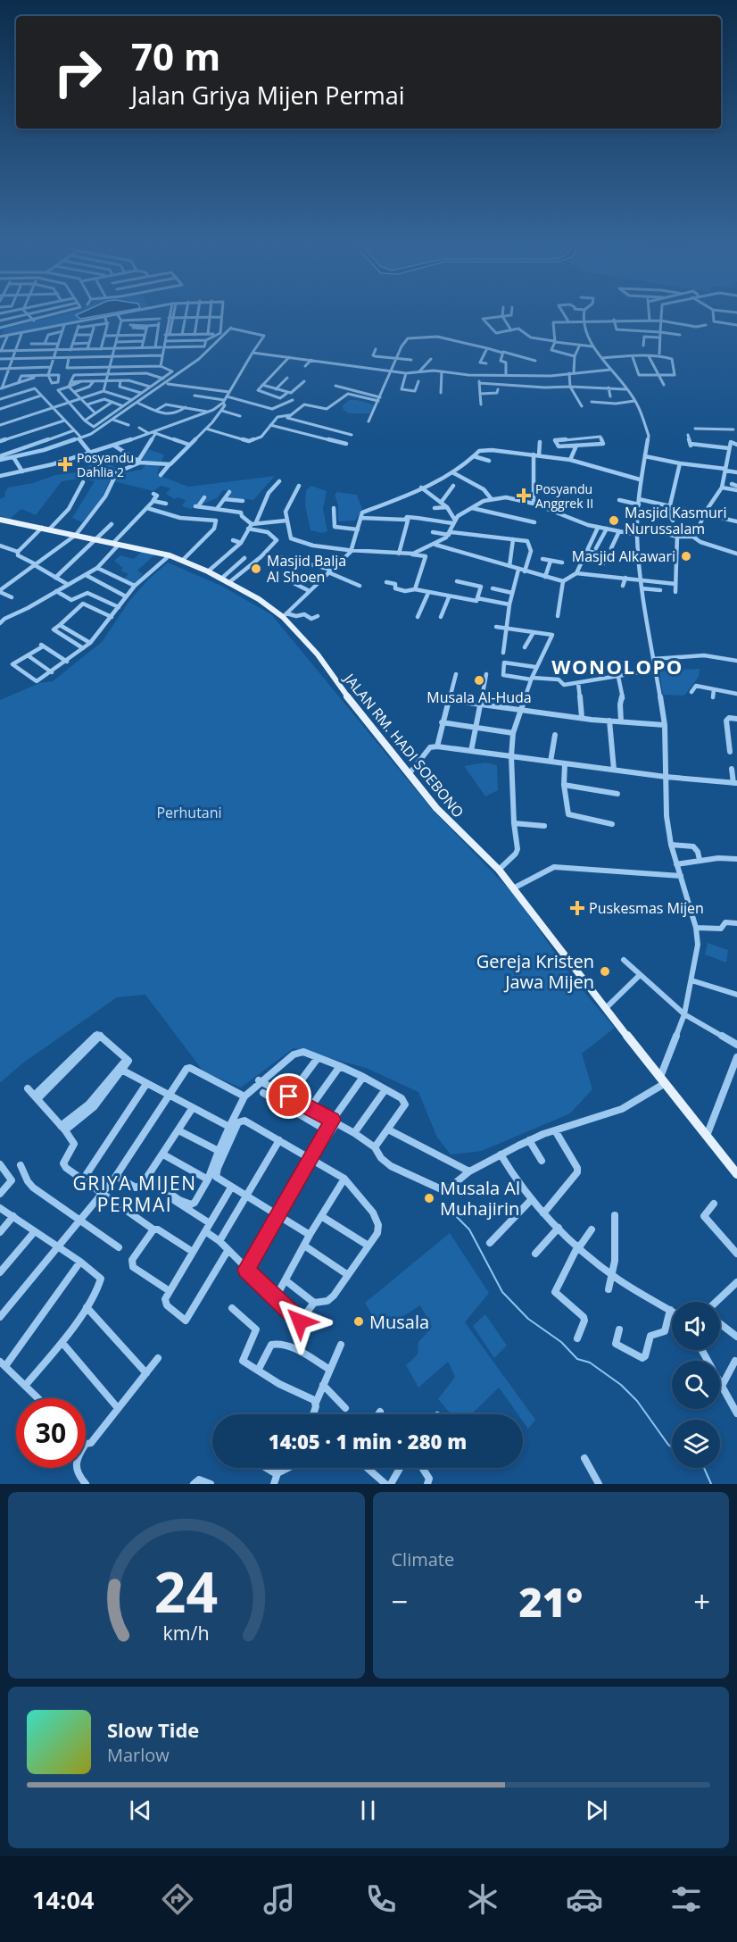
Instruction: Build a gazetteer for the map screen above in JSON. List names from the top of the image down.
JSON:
{
  "streets": {
    "main road": ["JALAN RM. HADI SOEBONO"]
  },
  "districts": ["WONOLOPO", "GRIYA MIJEN PERMAI"],
  "parks": ["Perhutani"],
  "places": {
    "health": ["Posyandu Dahlia 2", "Posyandu Anggrek II", "Puskesmas Mijen"],
    "other": [
      "Masjid Kasmuri Nurussalam",
      "Masjid Alkawari",
      "Masjid Balja Al Shoen",
      "Musala Al-Huda",
      "Gereja Kristen Jawa Mijen",
      "Musala Al Muhajirin",
      "Musala"
    ]
  },
  "page": {
    "turn": ["70 m", "Jalan Griya Mijen Permai"],
    "limit": "30",
    "trip": "14:05 · 1 min · 280 m",
    "tile": "Climate",
    "heat": ["−", "21°", "+"],
    "song": ["Slow Tide", "Marlow"],
    "tabs": "14:04",
    "gauge": ["24", "km/h"]
  }
}
